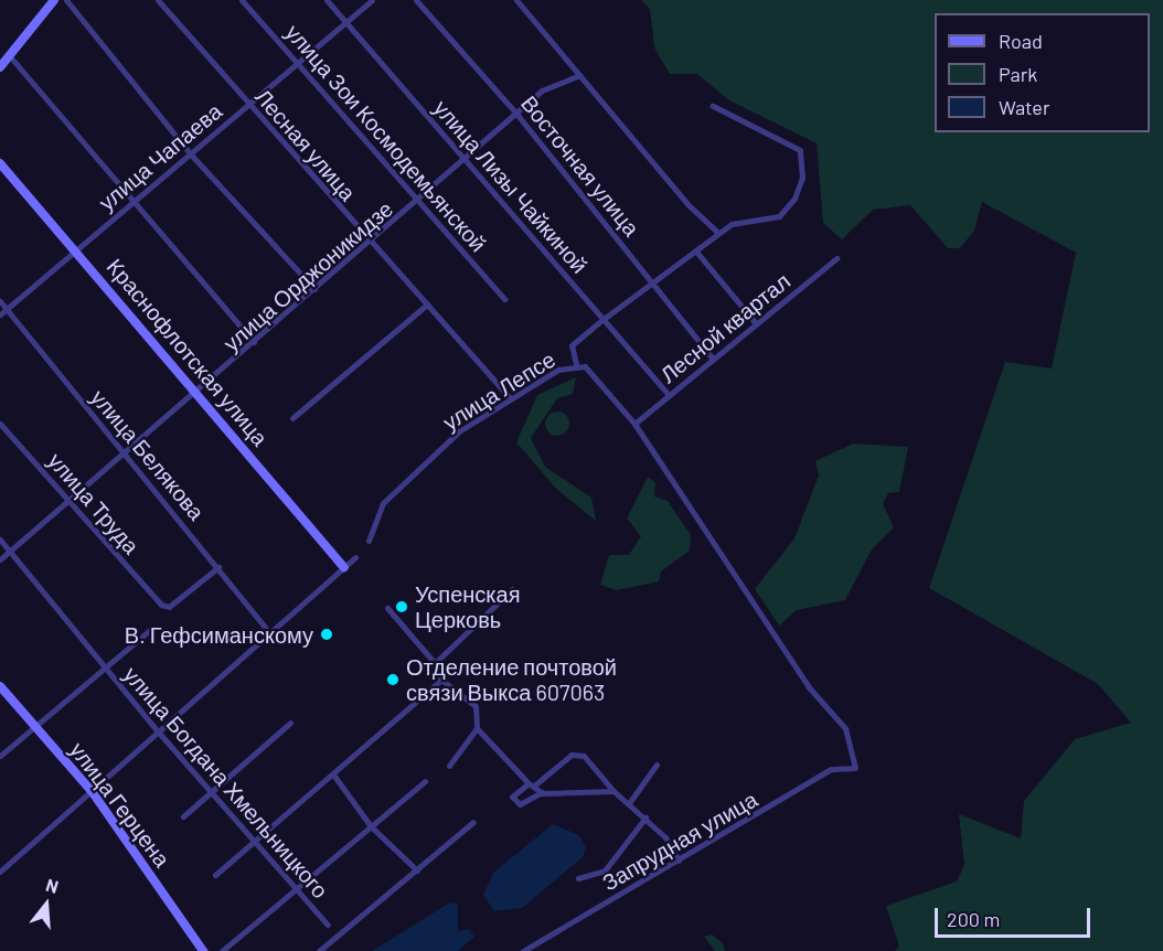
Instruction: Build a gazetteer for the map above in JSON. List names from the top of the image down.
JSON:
{
  "streets": {
    "street": [
      "улица Зои Космодемьянской",
      "Лесная улица",
      "улица Чапаева",
      "Восточная улица",
      "улица Лизы Чайкиной",
      "улица Орджоникидзе",
      "Лесной квартал",
      "Краснофлотская улица",
      "улица Лепсе",
      "улица Белякова",
      "улица Труда",
      "улица Богдана Хмельницкого",
      "улица Герцена",
      "Запрудная улица"
    ]
  },
  "crossings": [
    ["улица Зои Космодемьянской", "улица Чапаева"],
    ["улица Зои Космодемьянской", "улица Орджоникидзе"],
    ["Лесная улица", "улица Чапаева"],
    ["Лесная улица", "улица Орджоникидзе"],
    ["Лесная улица", "улица Лепсе"],
    ["улица Чапаева", "улица Лизы Чайкиной"],
    ["улица Чапаева", "Краснофлотская улица"],
    ["улица Чапаева", "улица Белякова"],
    ["Восточная улица", "улица Орджоникидзе"],
    ["Восточная улица", "Лесной квартал"],
    ["улица Лизы Чайкиной", "улица Орджоникидзе"],
    ["улица Лизы Чайкиной", "Лесной квартал"],
    ["улица Орджоникидзе", "Краснофлотская улица"],
    ["улица Орджоникидзе", "улица Белякова"],
    ["улица Орджоникидзе", "улица Труда"],
    ["улица Орджоникидзе", "улица Богдана Хмельницкого"],
    ["Лесной квартал", "Запрудная улица"],
    ["улица Белякова", "улица Труда"]
  ],
  "places": ["Успенская Церковь", "В. Гефсиманскому", "Отделение почтовой связи Выкса 607063"],
  "legend": ["Road", "Park", "Water"],
  "scale_bar": "200 m",
  "north": "top"
}
